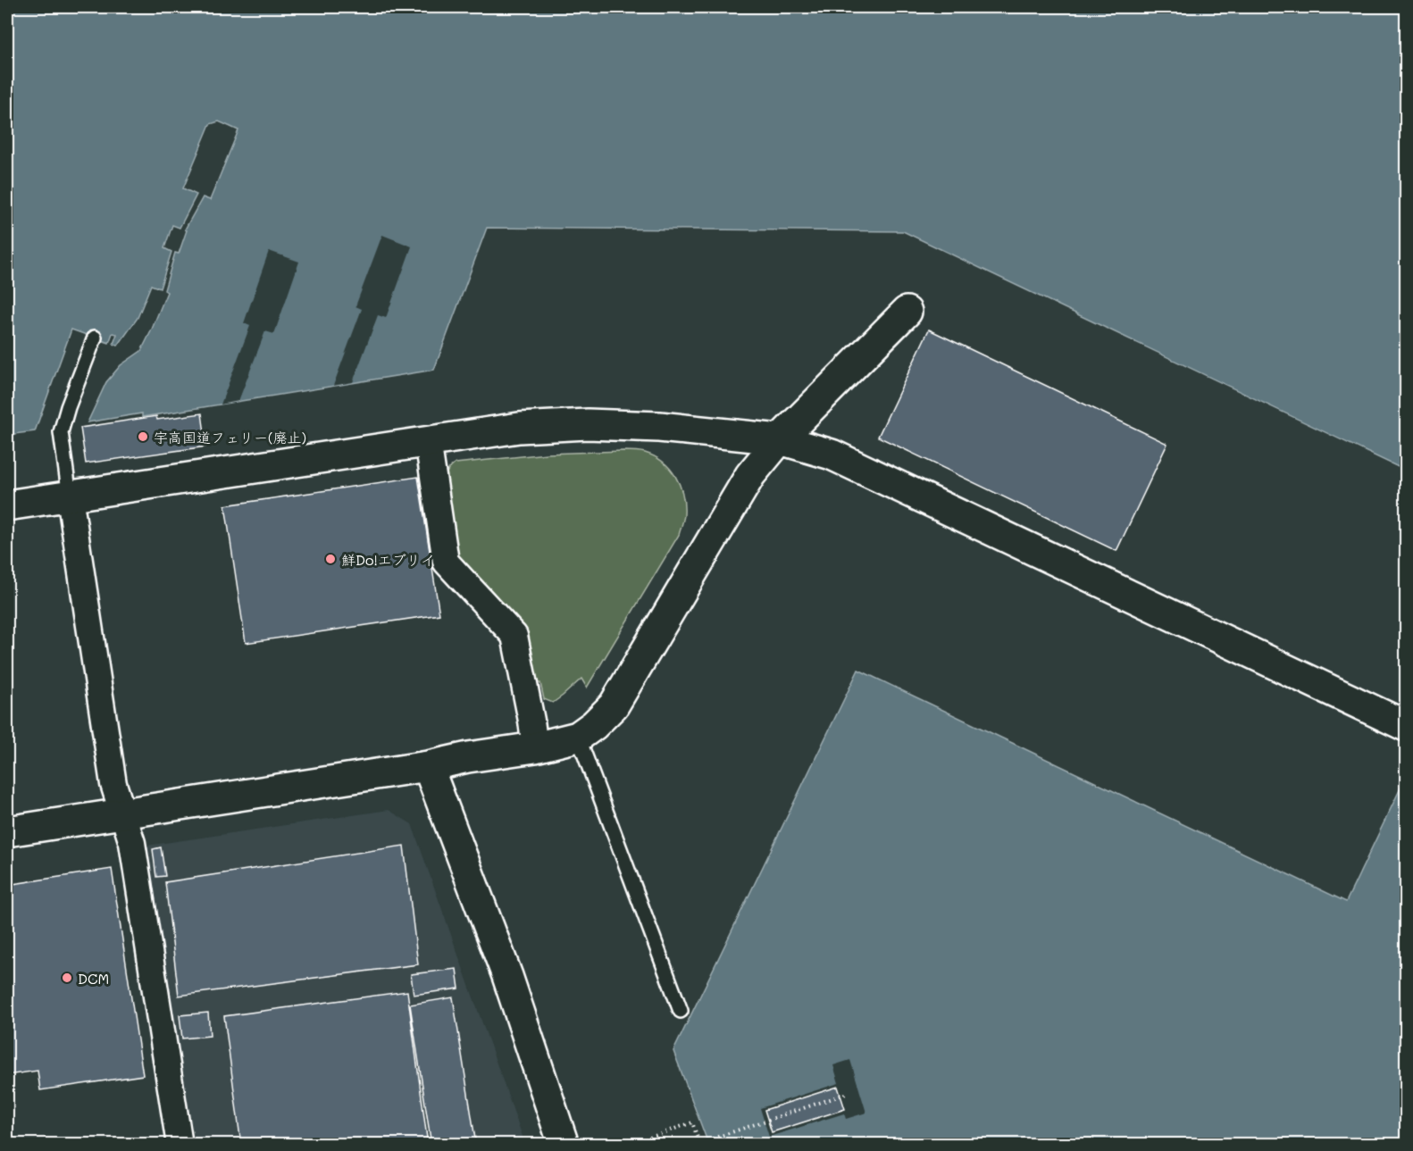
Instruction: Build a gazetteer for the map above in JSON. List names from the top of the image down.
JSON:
{
  "places": ["宇高国道フェリー(廃止)", "鮮Do!エブリイ", "DCM"]
}
